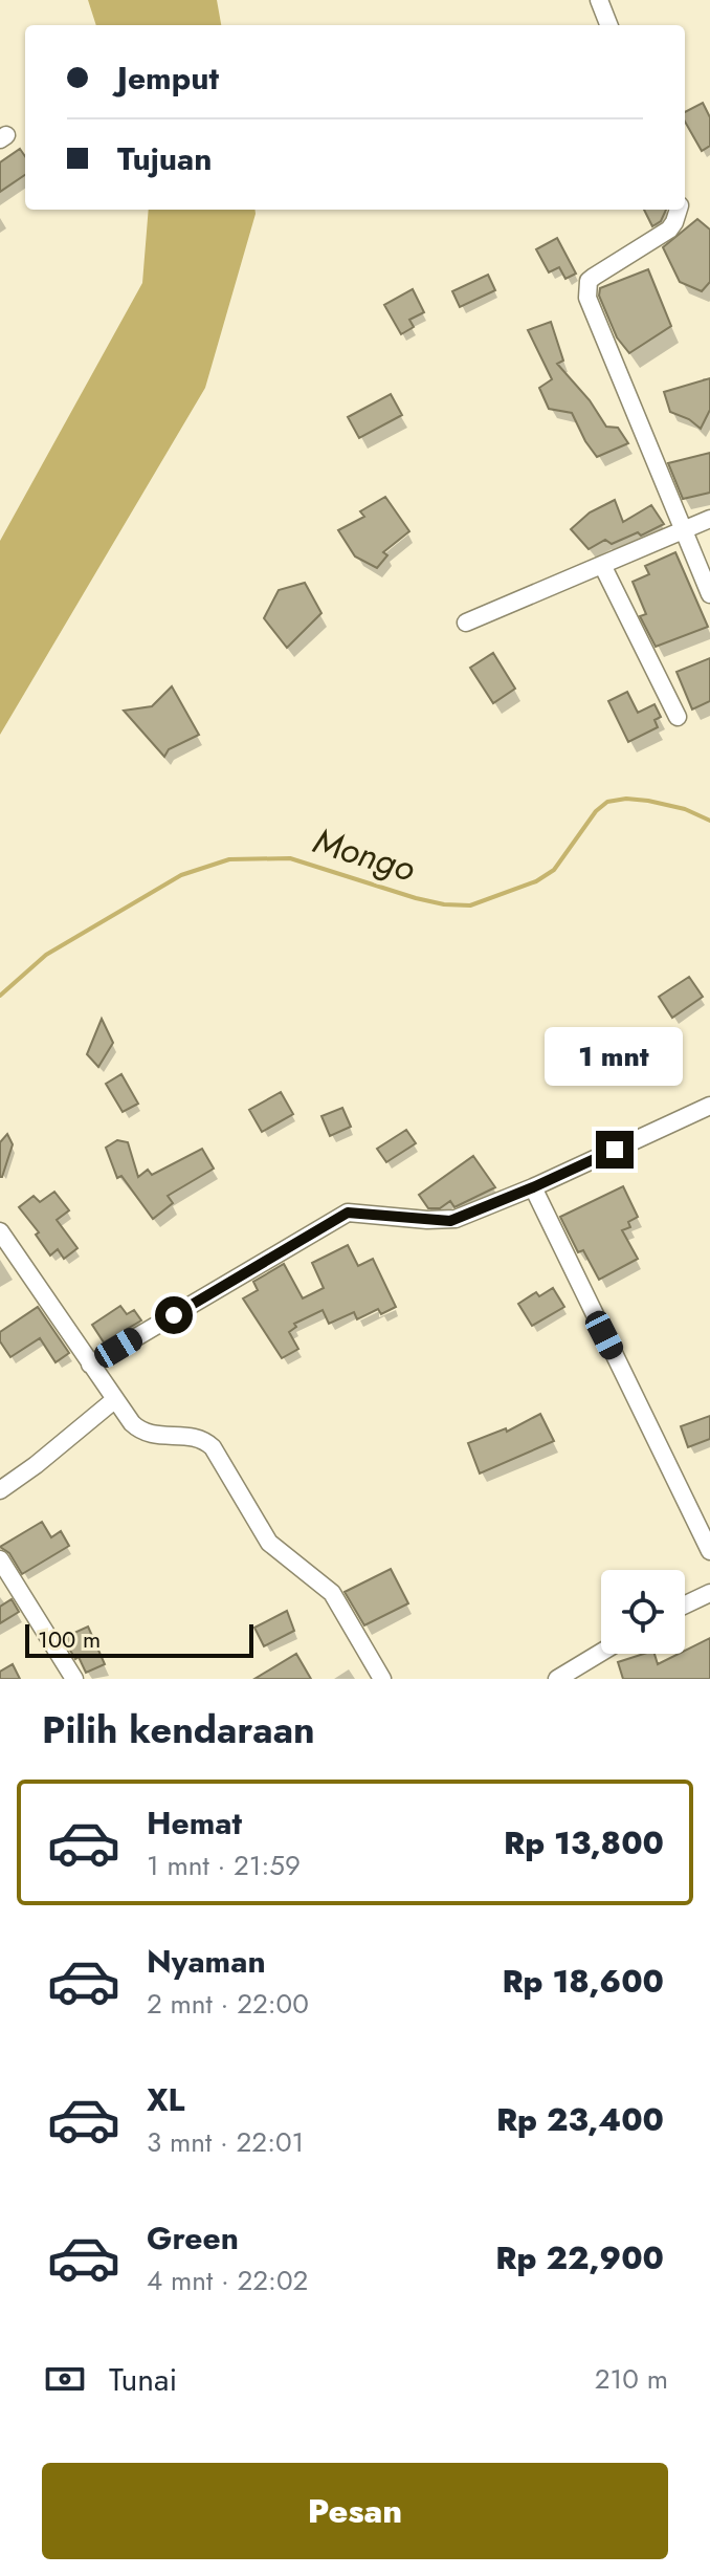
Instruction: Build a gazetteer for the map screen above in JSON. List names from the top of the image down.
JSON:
{
  "water": ["Mongo"],
  "scale_bar": "100 m",
  "page": {
    "banner": ["Jemput", "Tujuan"],
    "bubble": "1 mnt",
    "scale": "100 m",
    "heading": "Pilih kendaraan",
    "list": [
      {
        "name": "Hemat",
        "note": "1 mnt · 21:59",
        "value": "Rp 13,800"
      },
      {
        "name": "Nyaman",
        "note": "2 mnt · 22:00",
        "value": "Rp 18,600"
      },
      {
        "name": "XL",
        "note": "3 mnt · 22:01",
        "value": "Rp 23,400"
      },
      {
        "name": "Green",
        "note": "4 mnt · 22:02",
        "value": "Rp 22,900"
      }
    ],
    "pay": ["Tunai", "210 m"],
    "buttons": "Pesan"
  }
}
